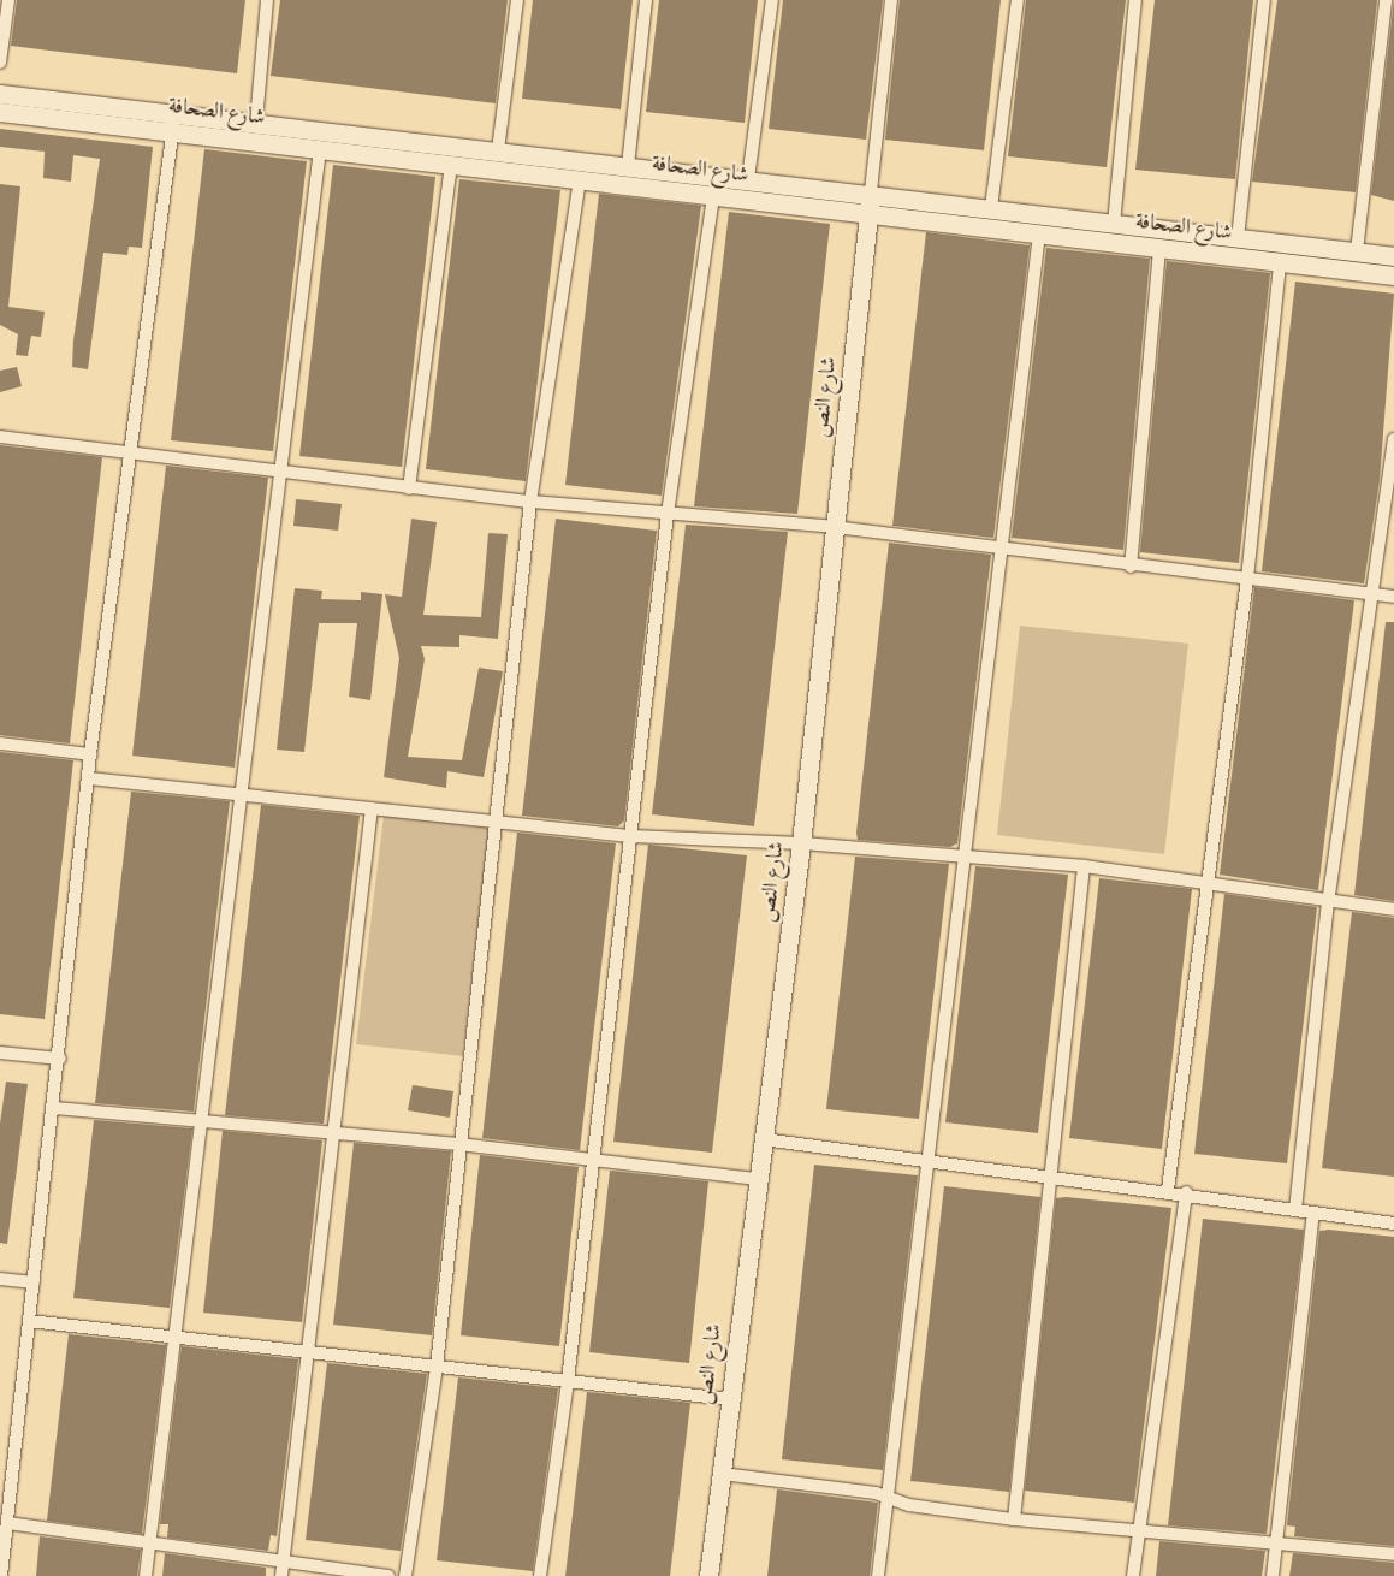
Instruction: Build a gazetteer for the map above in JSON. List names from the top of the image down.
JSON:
{
  "streets": {
    "main road": ["شارع الصحافة", "شارع النص"]
  },
  "crossings": [
    ["شارع الصحافة", "شارع النص"]
  ]
}
